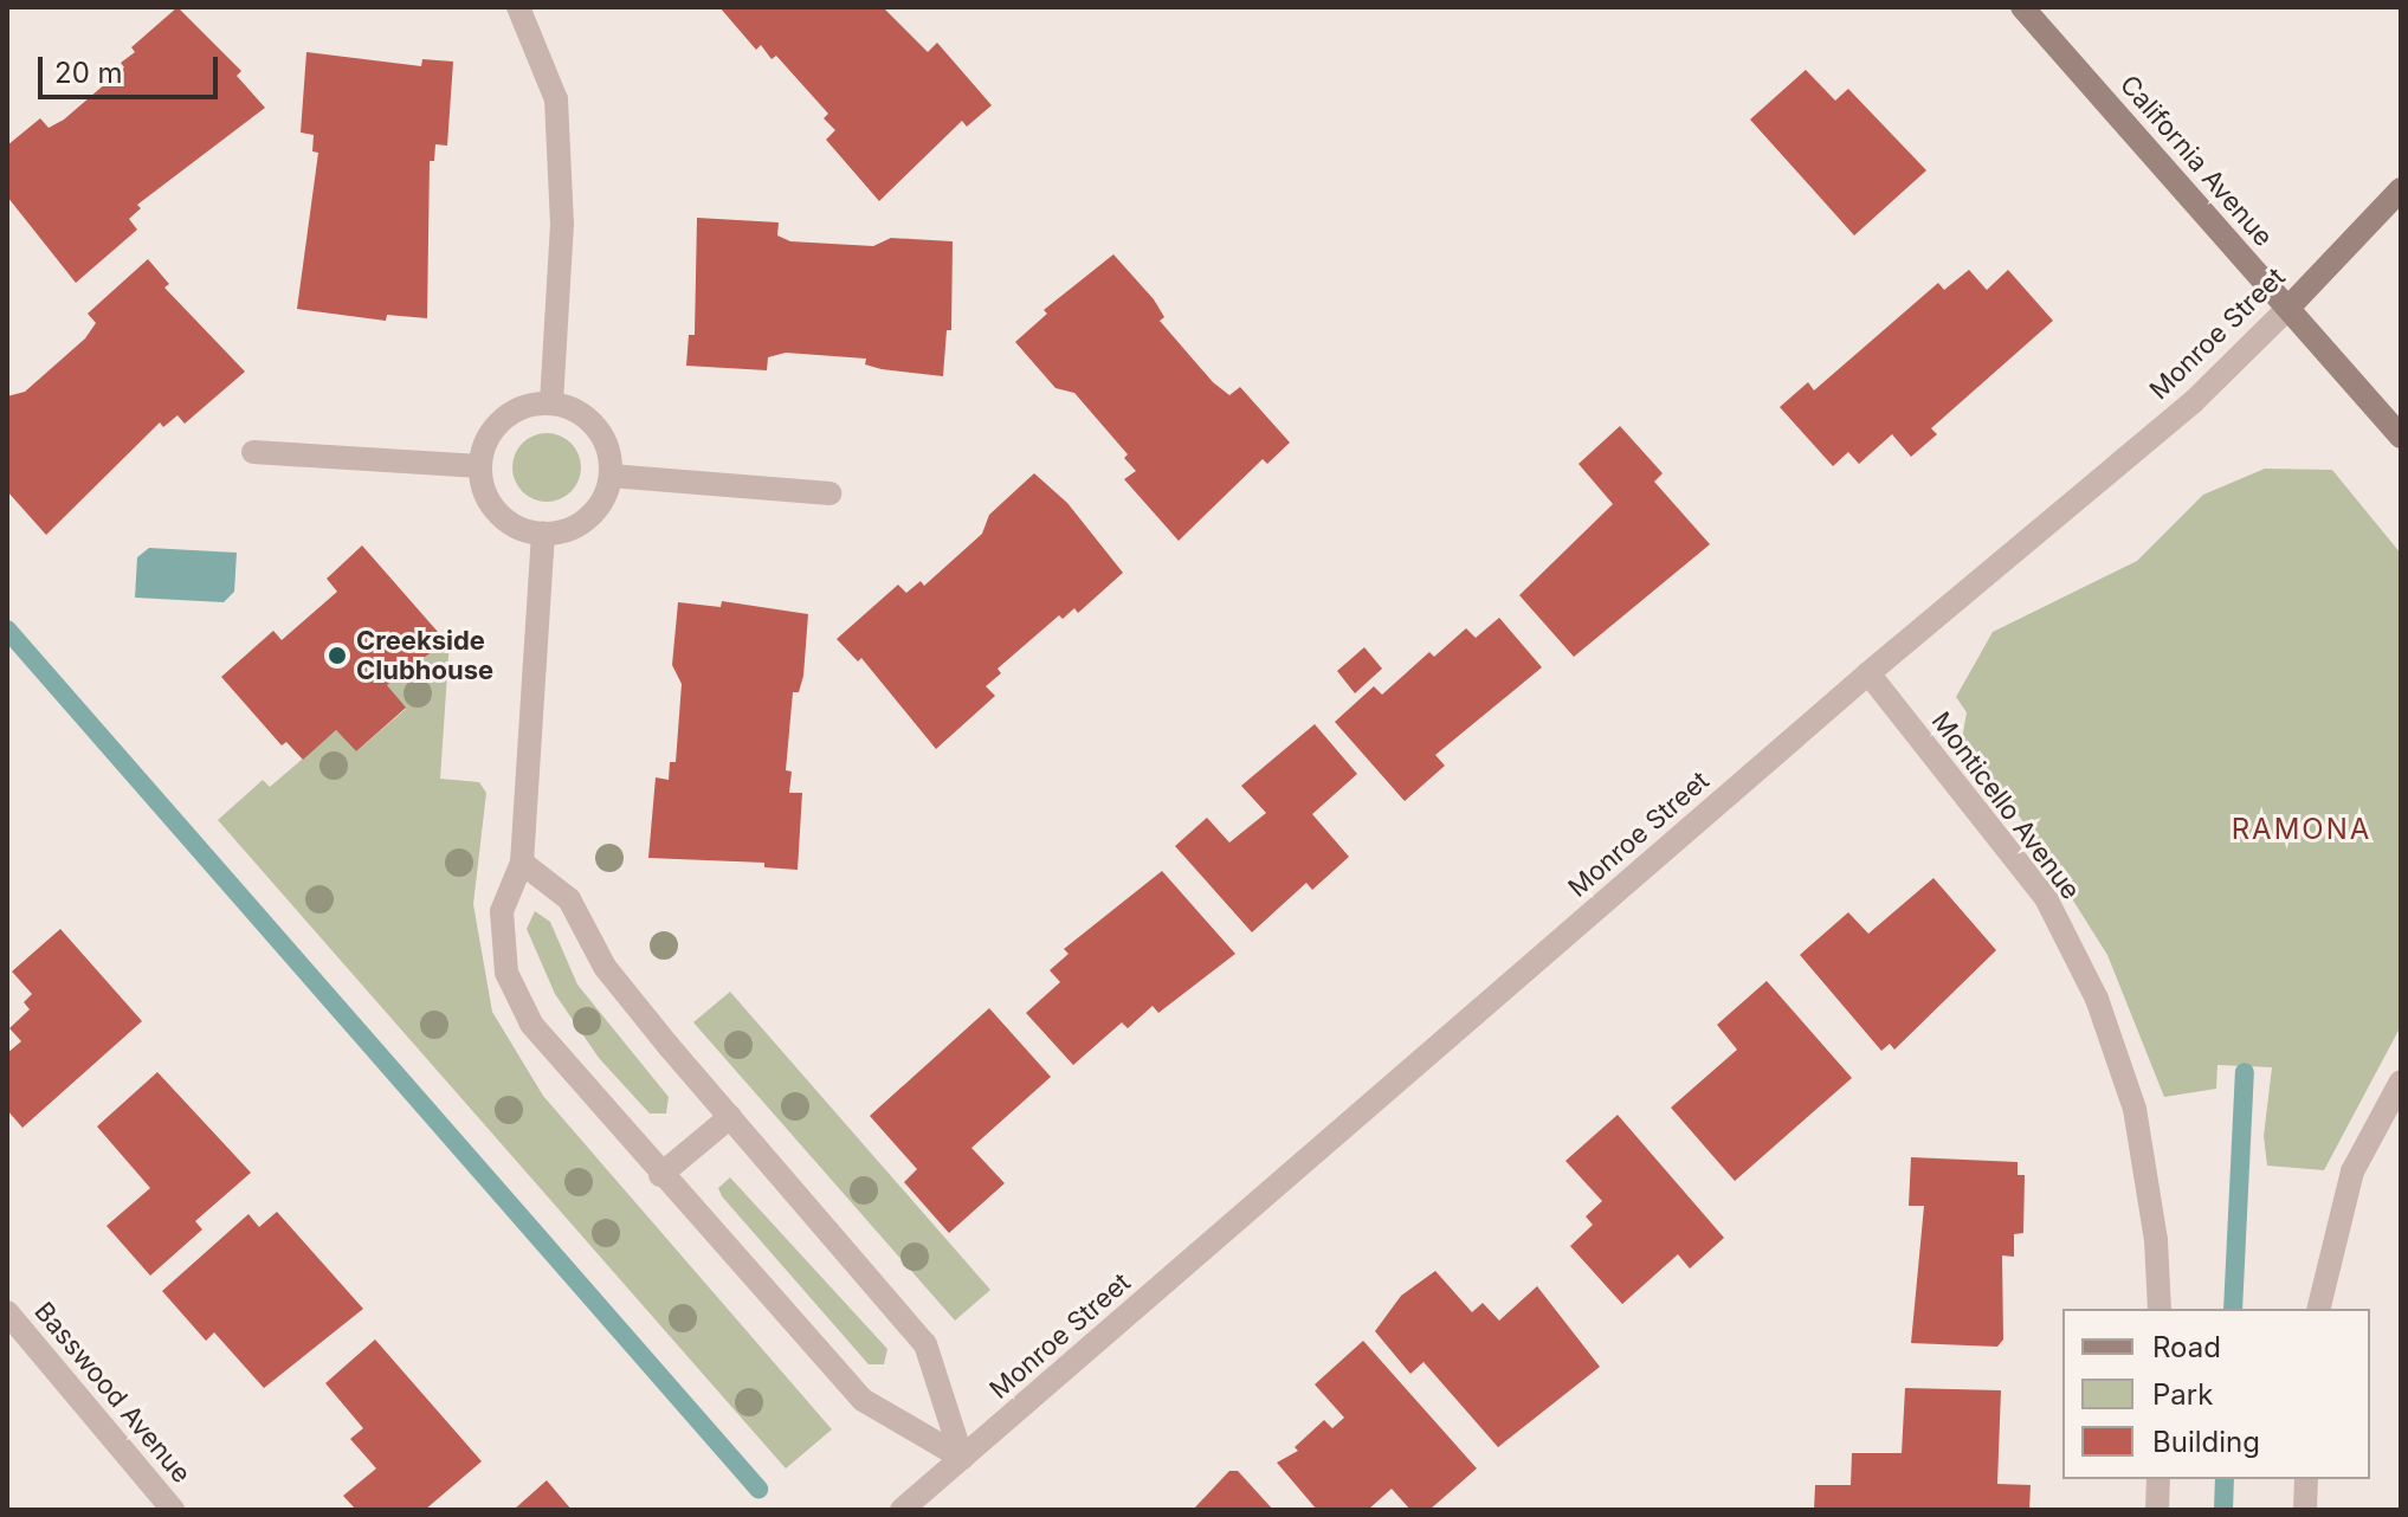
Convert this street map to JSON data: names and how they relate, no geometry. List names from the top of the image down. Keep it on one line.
{"streets":{"main road":["California Avenue","Monroe Street"],"street":["Monticello Avenue","Basswood Avenue"]},"crossings":[["California Avenue","Monroe Street"],["Monroe Street","Monticello Avenue"]],"districts":["RAMONA"],"places":["Creekside Clubhouse"],"legend":["Road","Park","Building"],"scale_bar":"20 m"}
